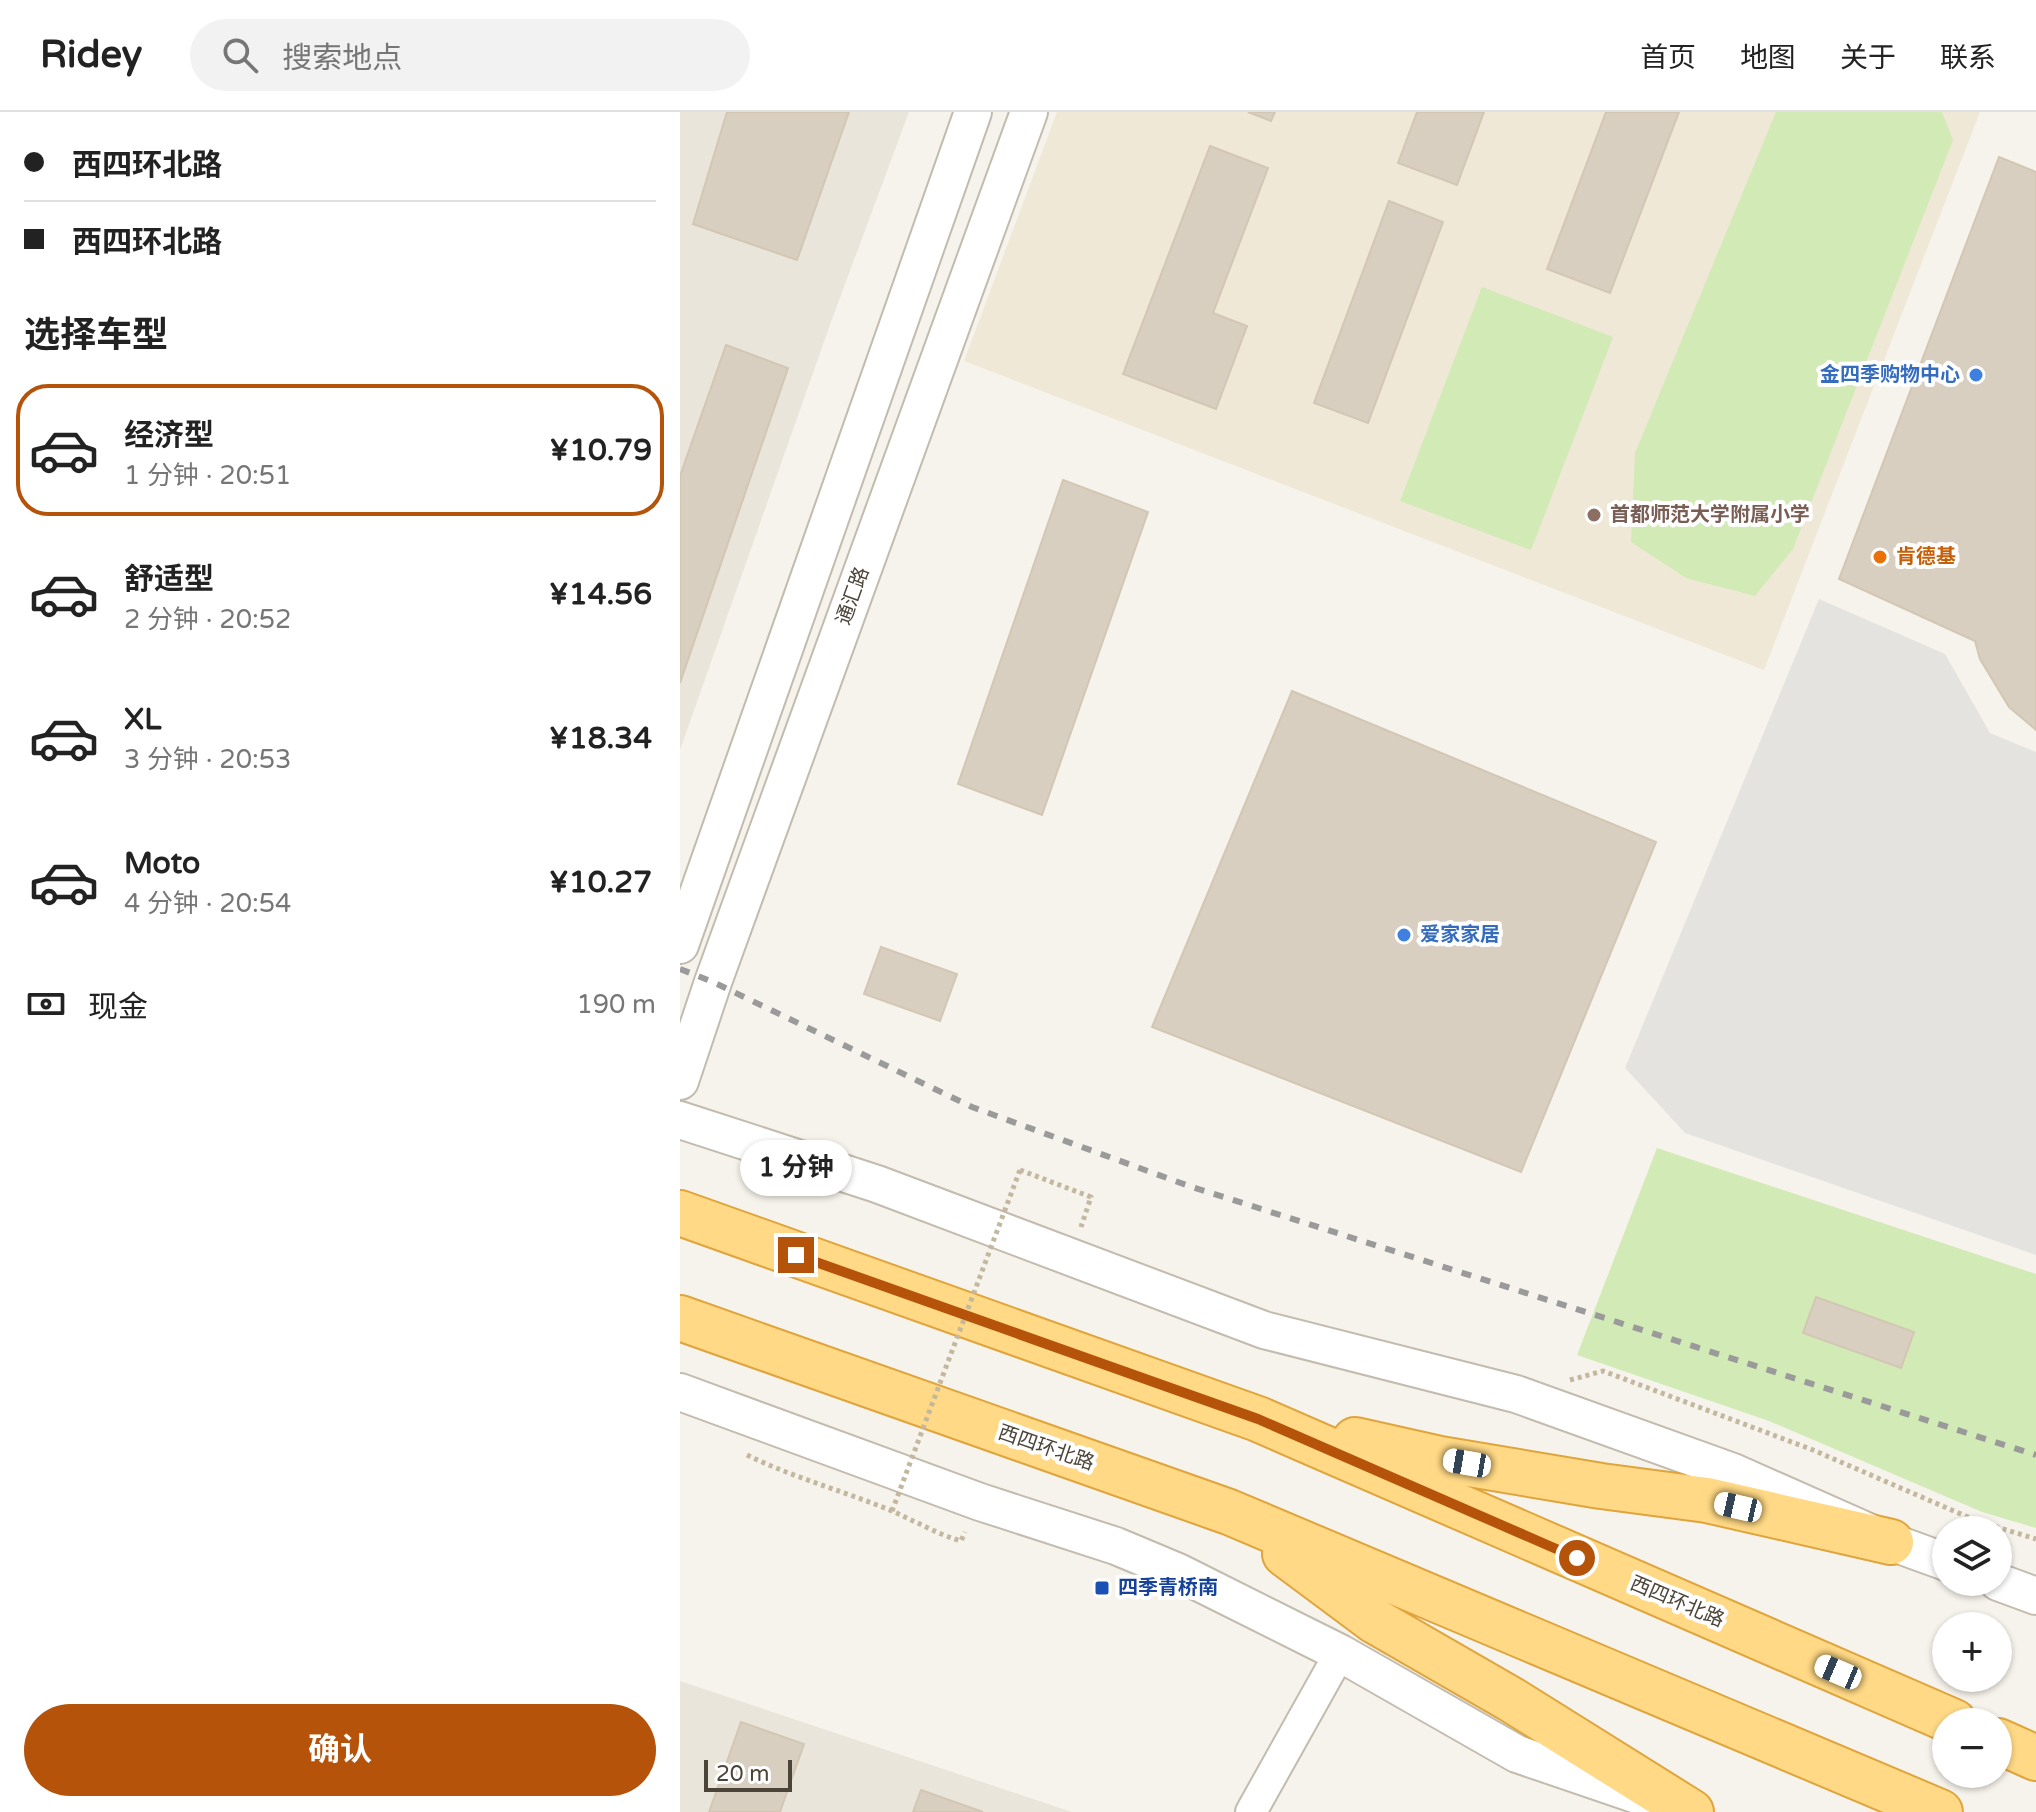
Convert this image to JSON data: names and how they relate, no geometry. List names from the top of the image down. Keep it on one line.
{"streets":{"highway":["西四环北路"],"street":["通汇路"]},"places":{"other":["金四季购物中心","首都师范大学附属小学","肯德基","爱家家居"],"transit":["四季青桥南"]},"scale_bar":"20 m","page":{"header":"Ridey","search":"搜索地点","nav":["首页","地图","关于","联系"],"banner":["西四环北路","西四环北路"],"heading":"选择车型","list":[{"name":"经济型","note":"1 分钟 · 20:51","value":"¥10.79"},{"name":"舒适型","note":"2 分钟 · 20:52","value":"¥14.56"},{"name":"XL","note":"3 分钟 · 20:53","value":"¥18.34"},{"name":"Moto","note":"4 分钟 · 20:54","value":"¥10.27"}],"pay":["现金","190 m"],"bubble":"1 分钟","map_buttons":["+","−"],"buttons":"确认","scale":"20 m"}}
